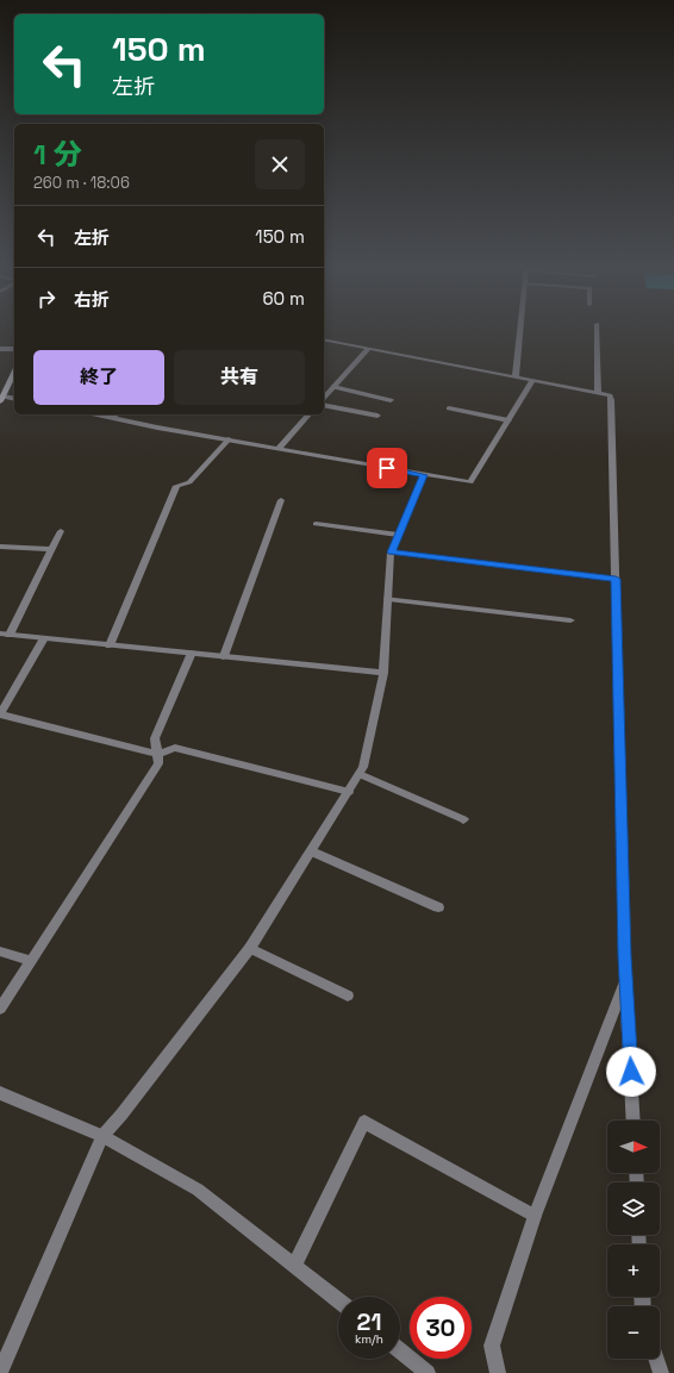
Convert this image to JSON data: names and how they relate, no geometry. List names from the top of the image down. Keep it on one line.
{"north":"right","page":{"turn":["150 m","左折"],"heading":["1 分","260 m · 18:06"],"list":[{"name":"左折","value":"150 m"},{"name":"右折","value":"60 m"}],"buttons":["終了","共有"],"map_buttons":["+","−"],"speed":"21 km/h","limit":"30"}}
